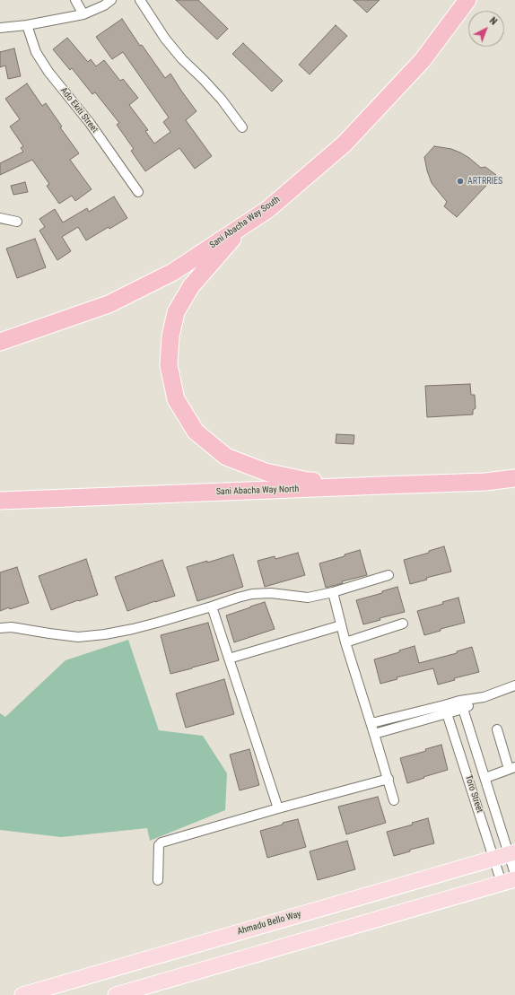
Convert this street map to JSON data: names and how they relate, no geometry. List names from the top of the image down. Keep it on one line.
{"streets":{"highway":["Sani Abacha Way South","Sani Abacha Way North"],"main road":["Ahmadu Bello Way"],"street":["Ado Ekiti Street","Toro Street"]},"crossings":[["Toro Street","Ahmadu Bello Way"]],"places":["ARTRRIES"],"north":"top right"}
